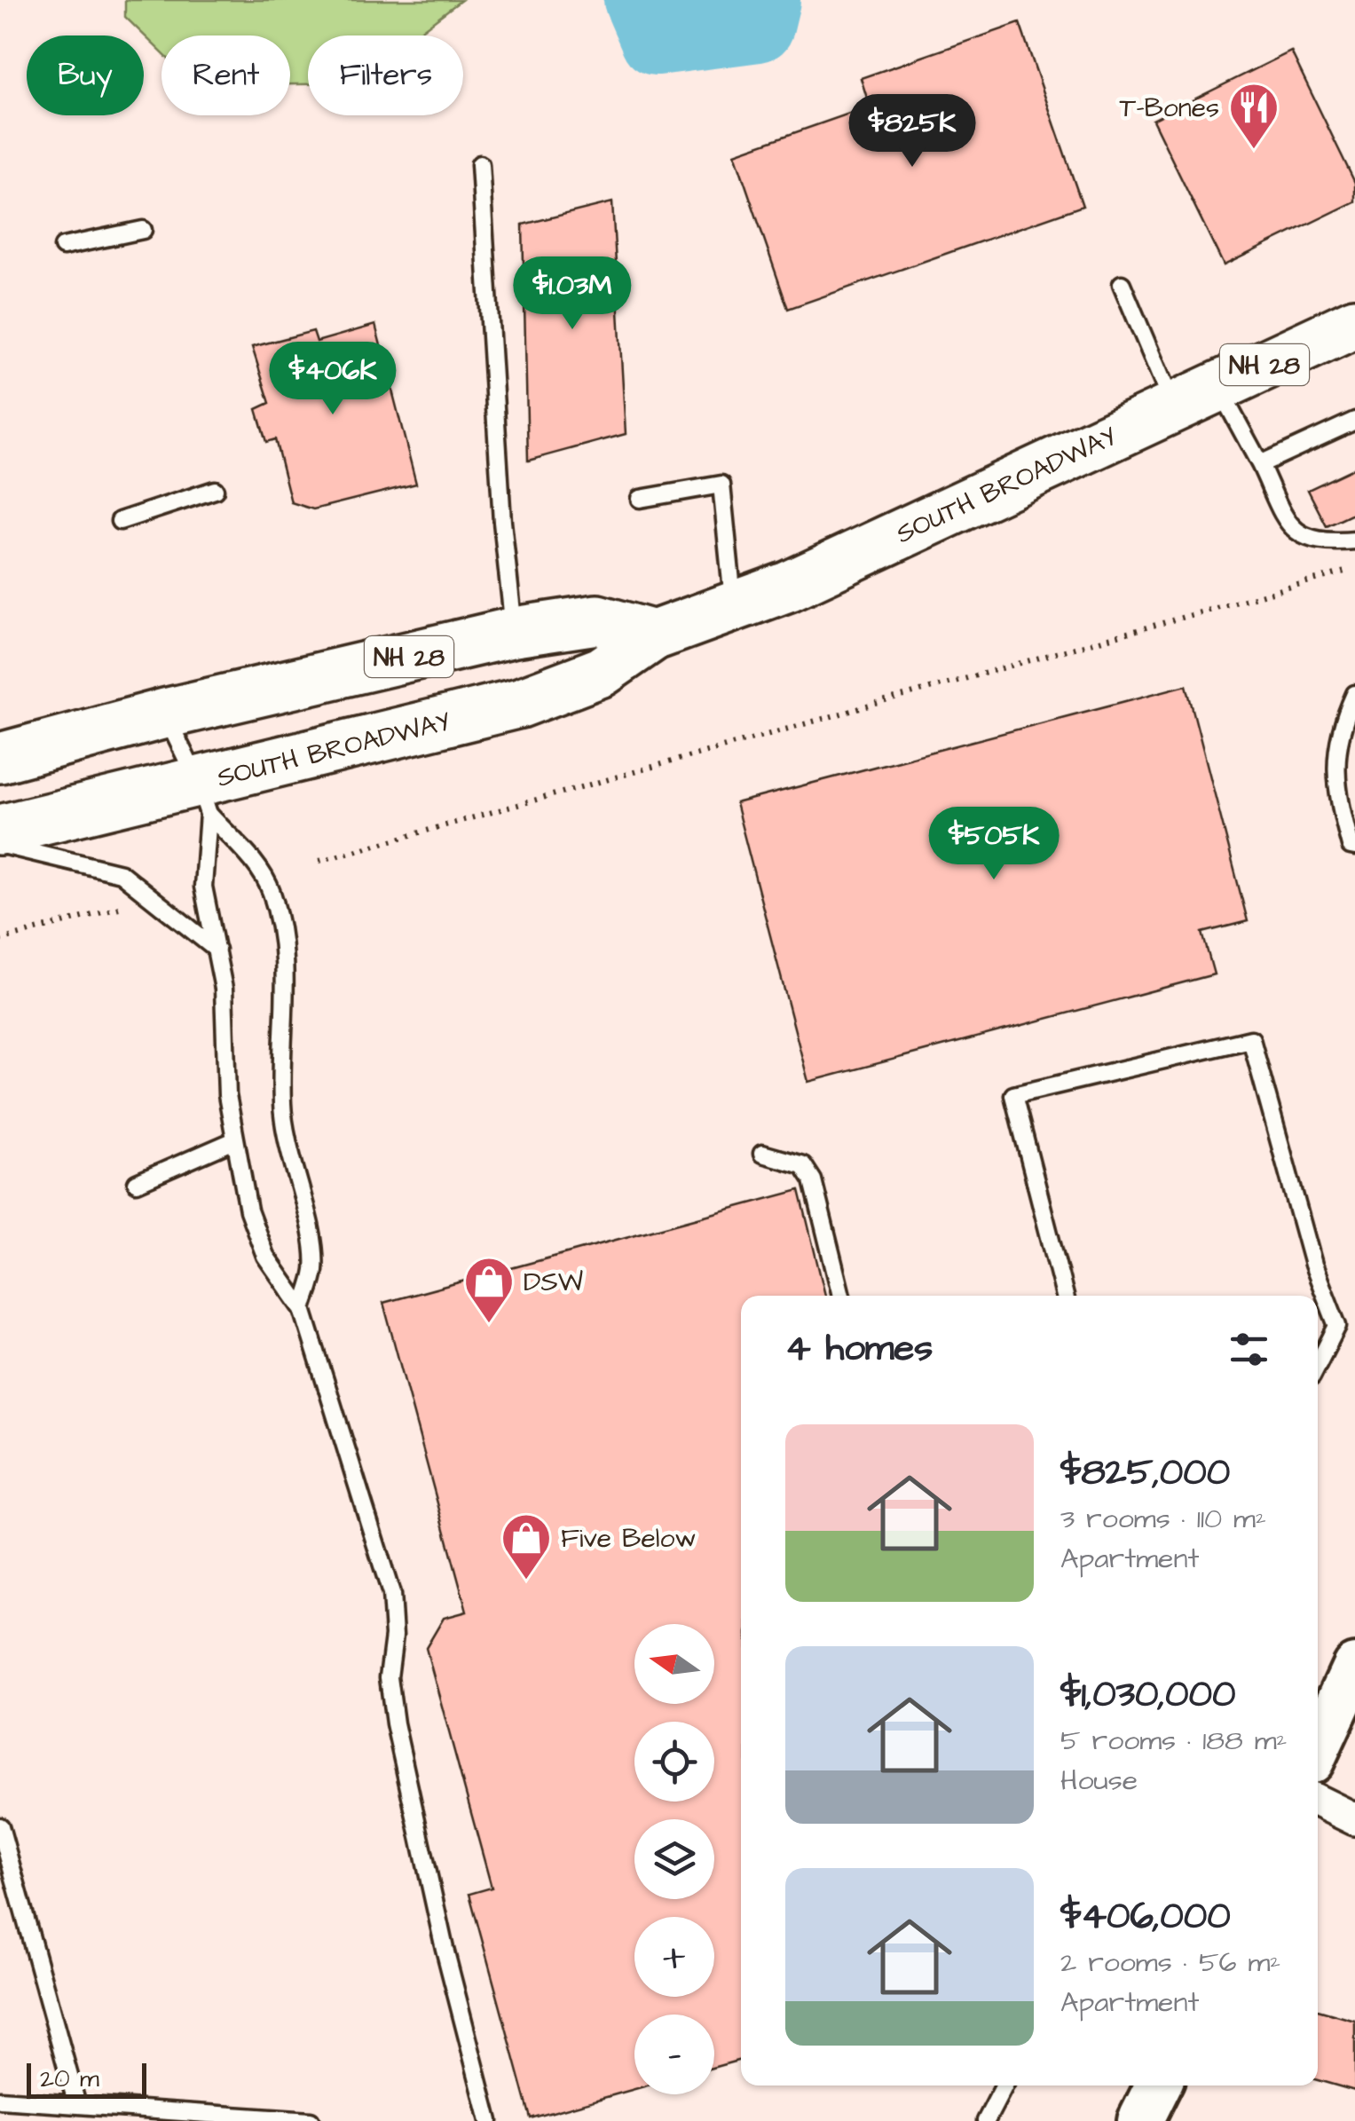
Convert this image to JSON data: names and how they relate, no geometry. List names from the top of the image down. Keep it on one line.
{"streets":{"main road":["NH 28","SOUTH BROADWAY"]},"crossings":[["NH 28","SOUTH BROADWAY"]],"places":{"restaurant":["T-Bones"],"shop":["DSW","Five Below"]},"scale_bar":"20 m","north":"left","page":{"chip":["Buy","Rent","Filters"],"price":["$825K","$1.03M","$406K","$505K"],"heading":"4 homes","list":[{"name":"$825,000","note":"3 rooms · 110 m² · Apartment"},{"name":"$1,030,000","note":"5 rooms · 188 m² · House"},{"name":"$406,000","note":"2 rooms · 56 m² · Apartment"}],"map_buttons":["+","−"],"scale":"20 m"}}
